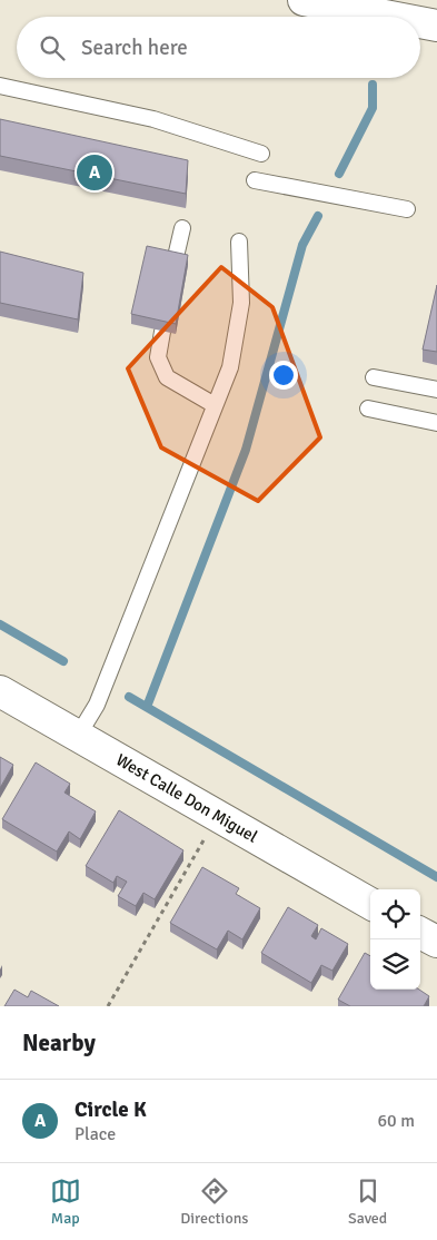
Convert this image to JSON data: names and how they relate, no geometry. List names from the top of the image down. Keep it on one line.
{"streets":{"street":["West Calle Don Miguel"]},"page":{"search":"Search here","pins":"A","heading":"Nearby","list":[{"mark":"A","name":"Circle K","note":"Place","value":"60 m"}],"nav":["Map","Directions","Saved"]}}
